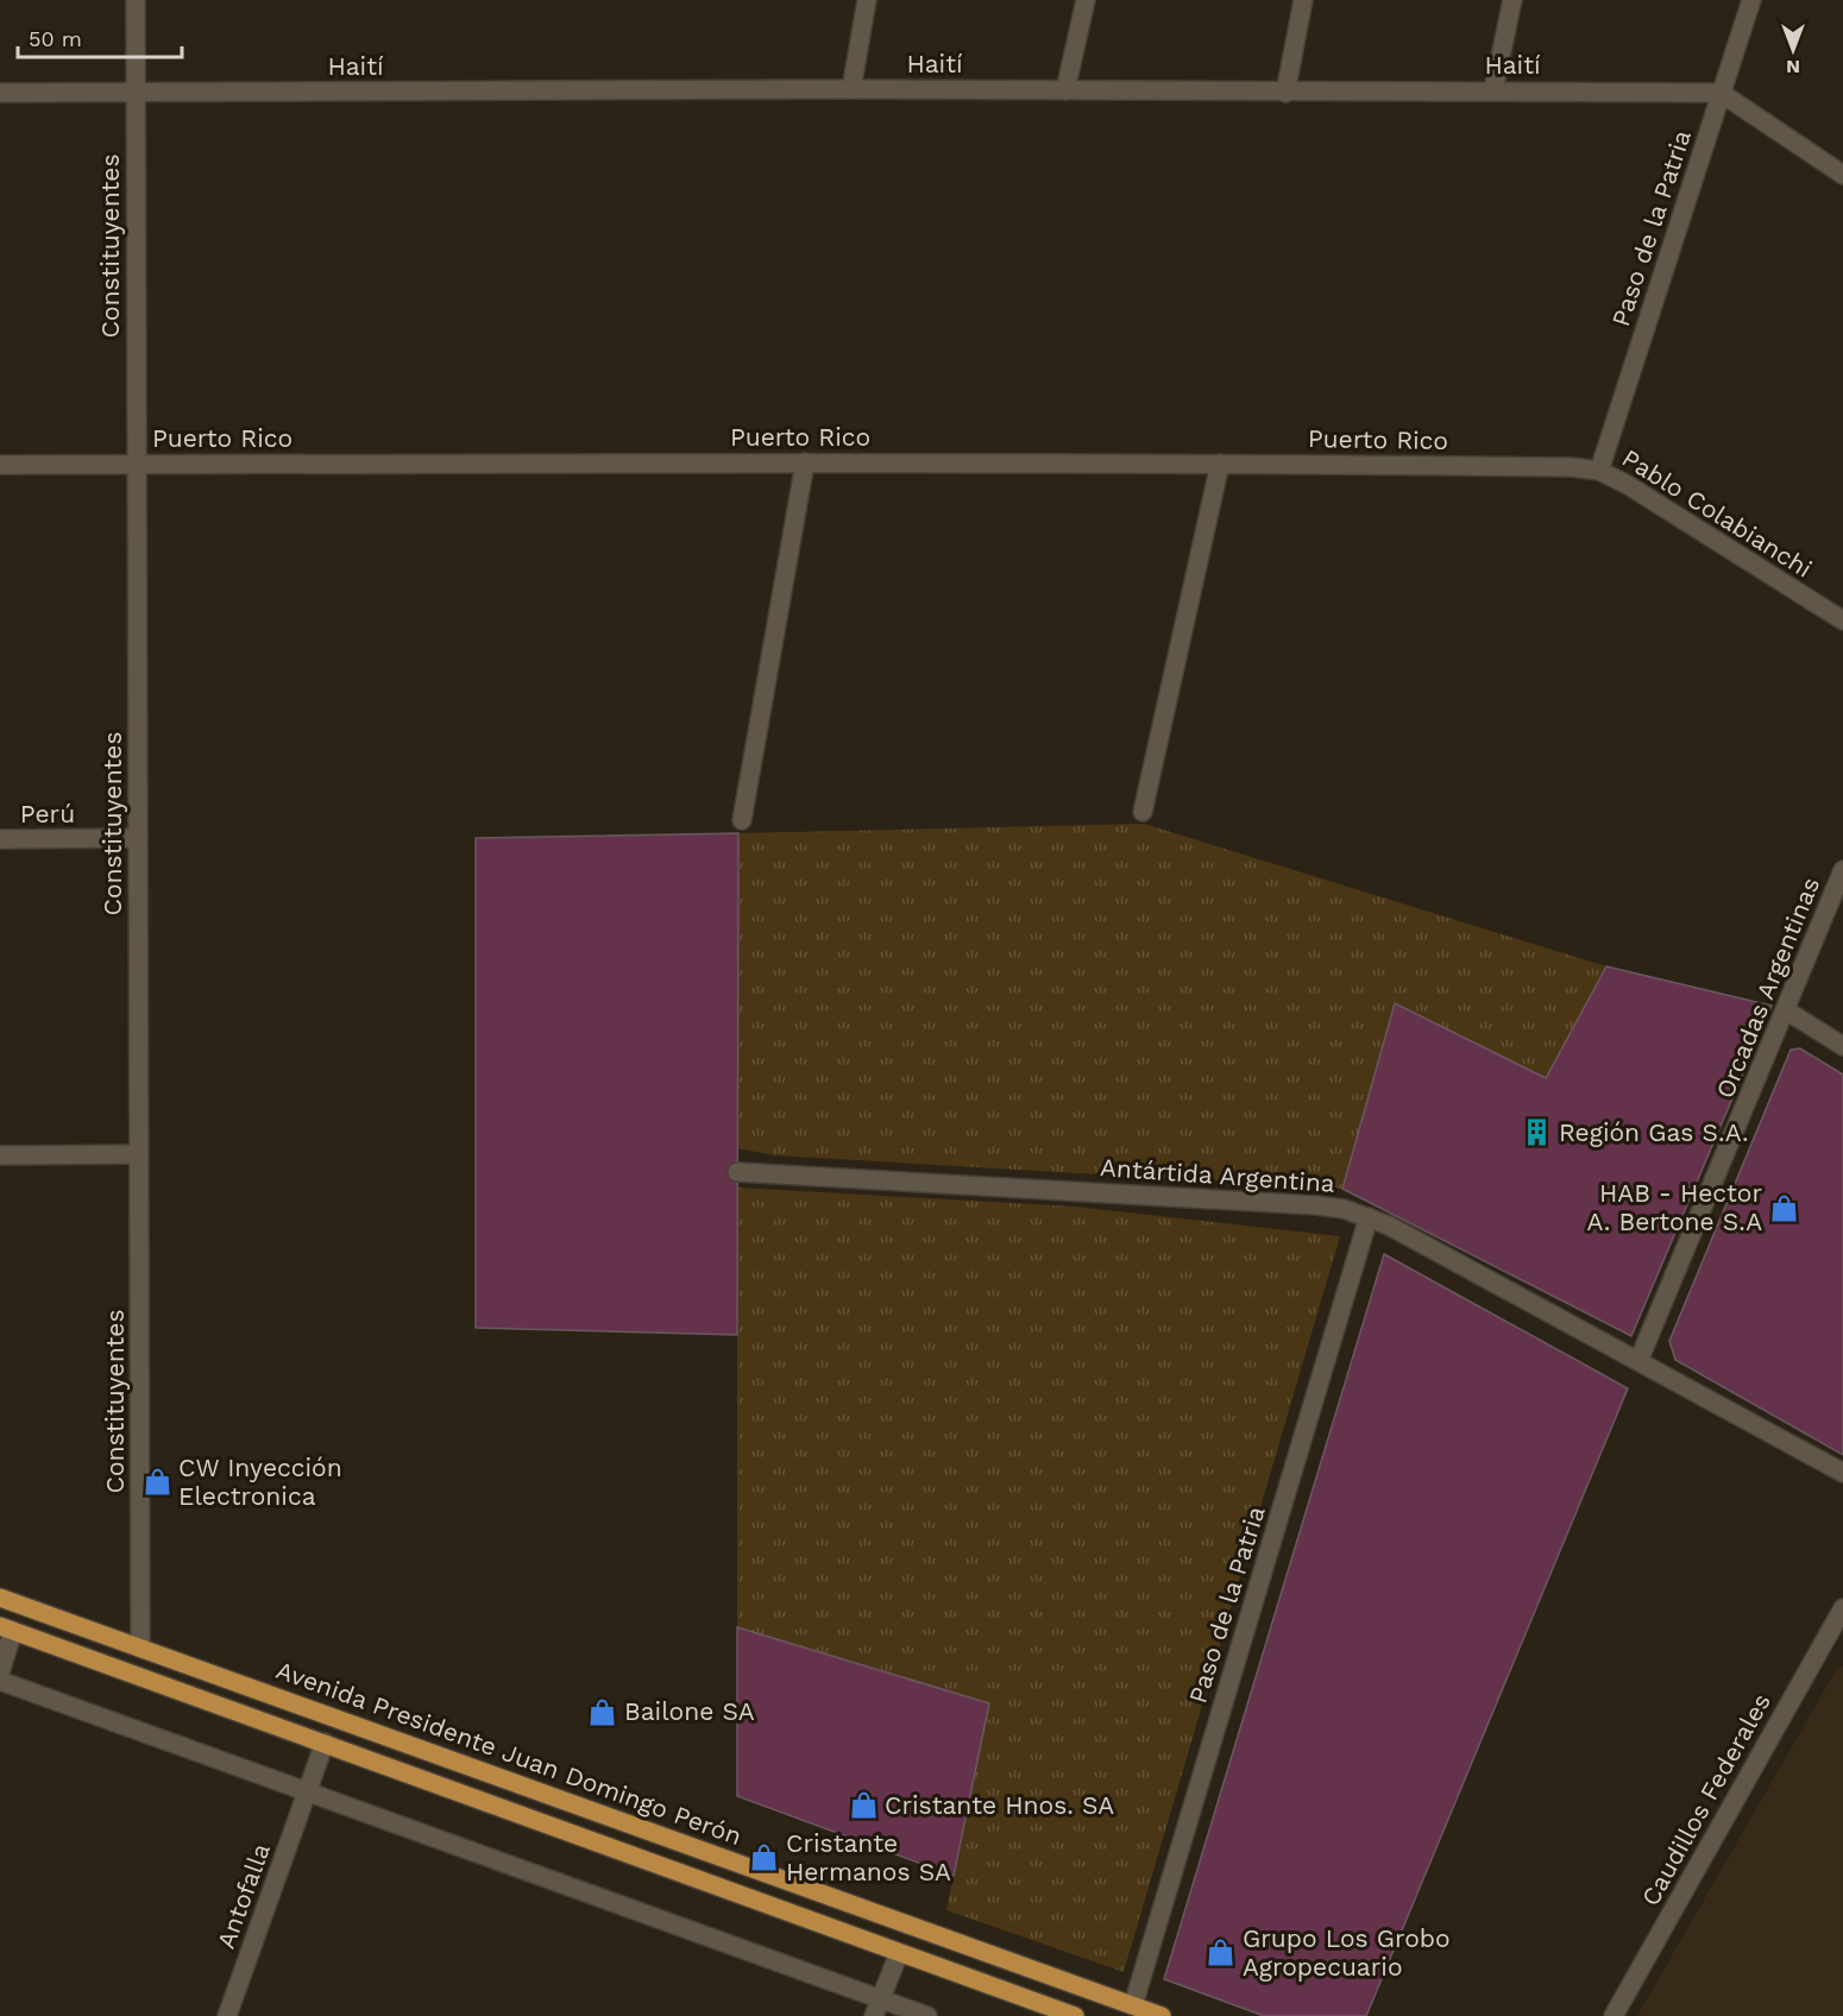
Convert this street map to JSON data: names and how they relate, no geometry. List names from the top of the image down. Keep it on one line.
{"streets":{"main road":["Avenida Presidente Juan Domingo Perón"],"street":["Haití","Paso de la Patria","Constituyentes","Puerto Rico","Pablo Colabianchi","Perú","Orcadas Argentinas","Antártida Argentina","Caudillos Federales","Antofalla"]},"crossings":[["Haití","Paso de la Patria"],["Haití","Constituyentes"],["Paso de la Patria","Puerto Rico"],["Paso de la Patria","Pablo Colabianchi"],["Paso de la Patria","Antártida Argentina"],["Paso de la Patria","Avenida Presidente Juan Domingo Perón"],["Constituyentes","Puerto Rico"],["Constituyentes","Perú"],["Constituyentes","Avenida Presidente Juan Domingo Perón"],["Puerto Rico","Pablo Colabianchi"],["Orcadas Argentinas","Antártida Argentina"]],"places":{"building":["Región Gas S.A."],"shop":["HAB - Hector A. Bertone S.A","CW Inyección Electronica","Bailone SA","Cristante Hnos. SA","Cristante Hermanos SA","Grupo Los Grobo Agropecuario"]},"scale_bar":"50 m","north":"bottom"}
